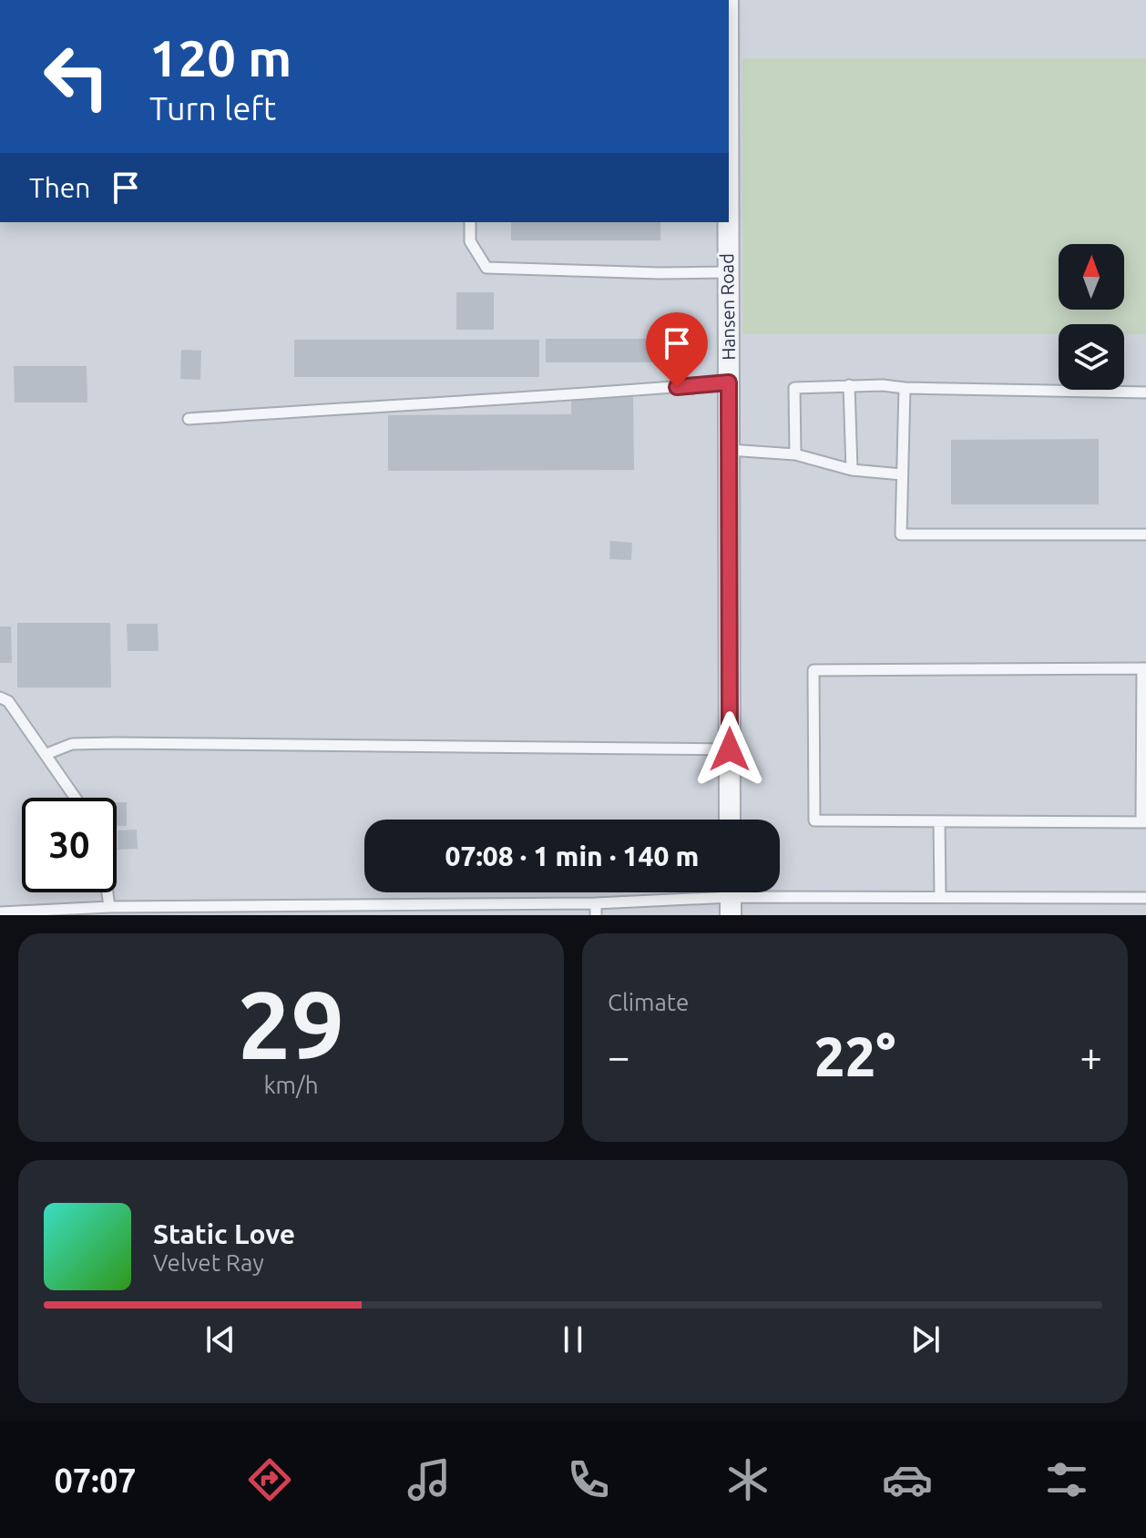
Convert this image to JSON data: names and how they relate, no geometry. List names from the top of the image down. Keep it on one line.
{"streets":{"street":["Hansen Road"]},"north":"top","page":{"turn":["120 m","Turn left"],"then":"Then","limit":"30","trip":"07:08 · 1 min · 140 m","tile":[["29","km/h"],"Climate"],"heat":["−","22°","+"],"song":["Static Love","Velvet Ray"],"tabs":"07:07"}}
